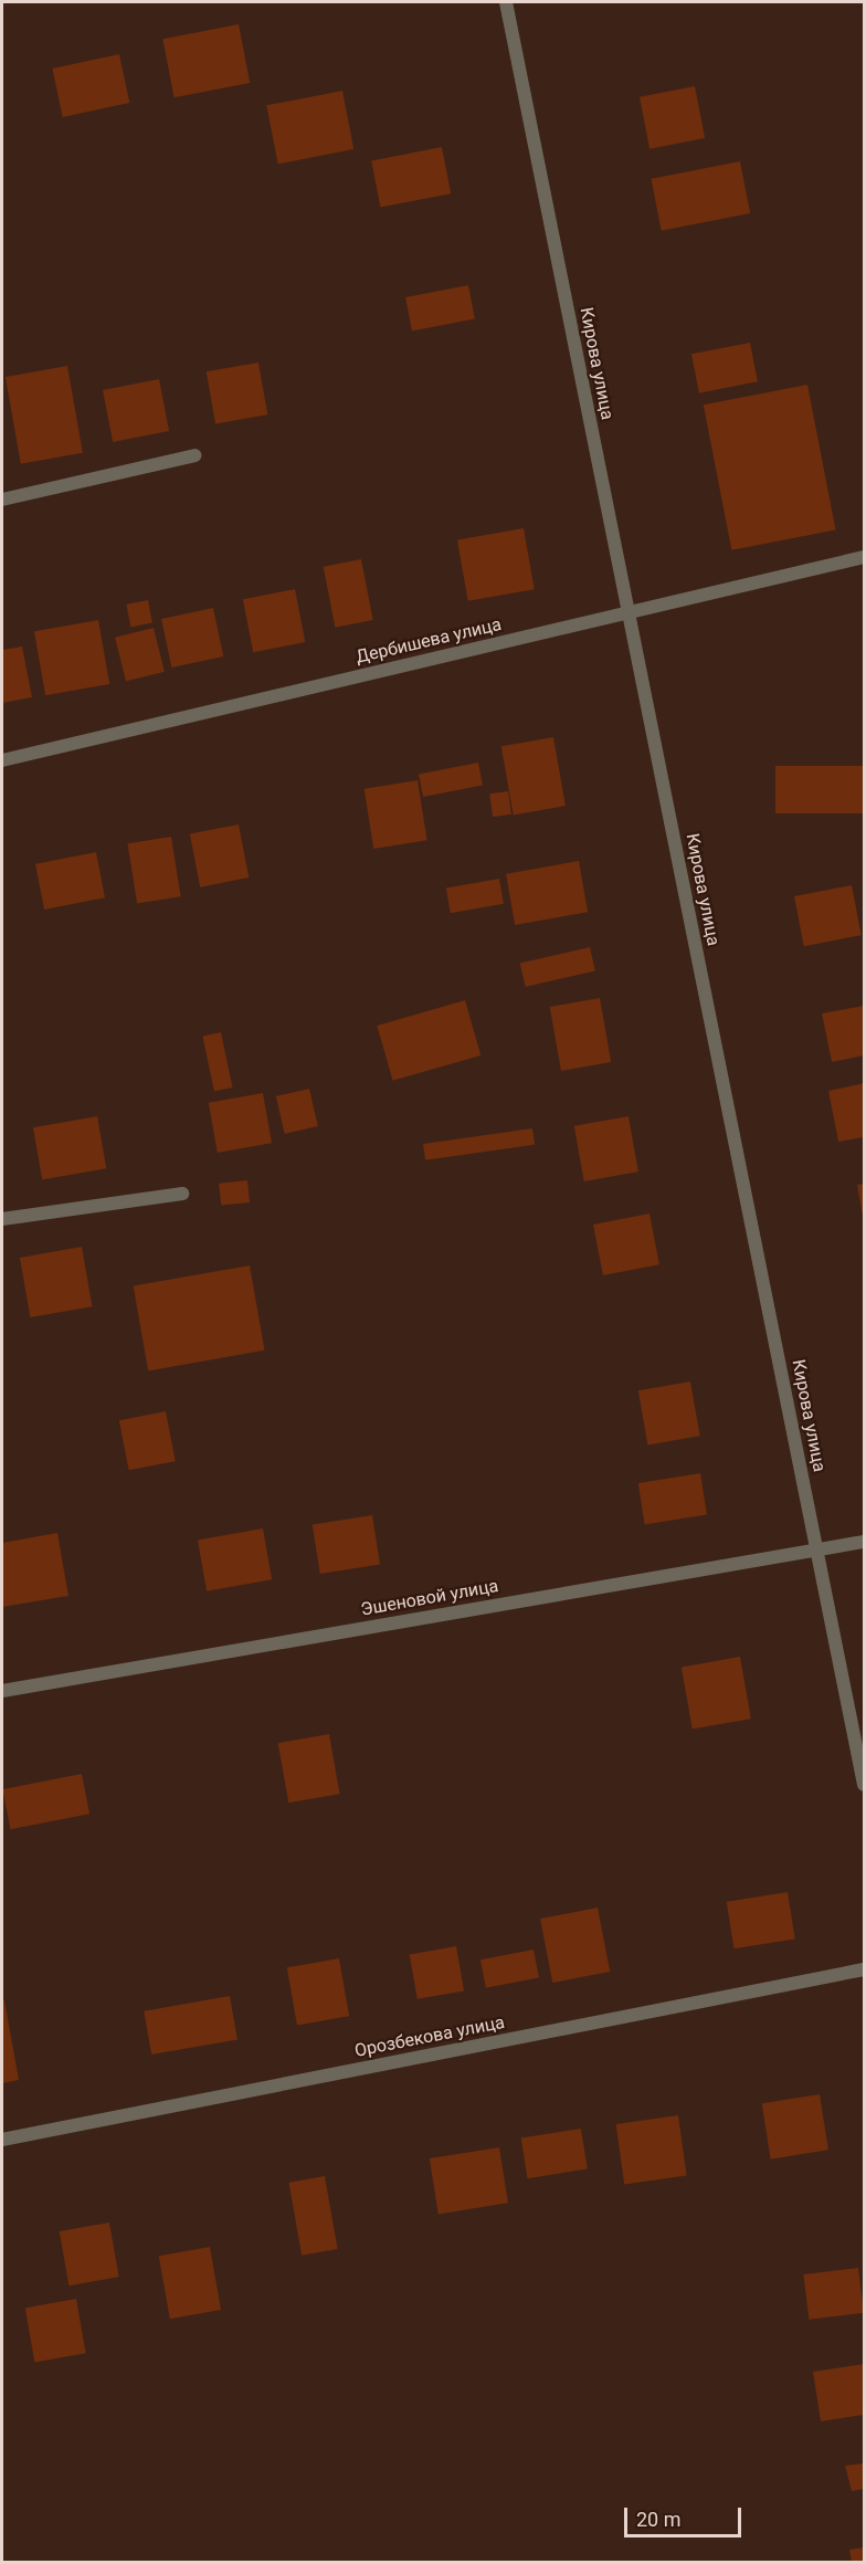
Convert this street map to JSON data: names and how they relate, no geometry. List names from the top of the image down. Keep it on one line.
{"streets":{"street":["Кирова улица","Дербишева улица","Эшеновой улица","Орозбекова улица"]},"crossings":[["Кирова улица","Дербишева улица"],["Кирова улица","Эшеновой улица"]],"scale_bar":"20 m"}
